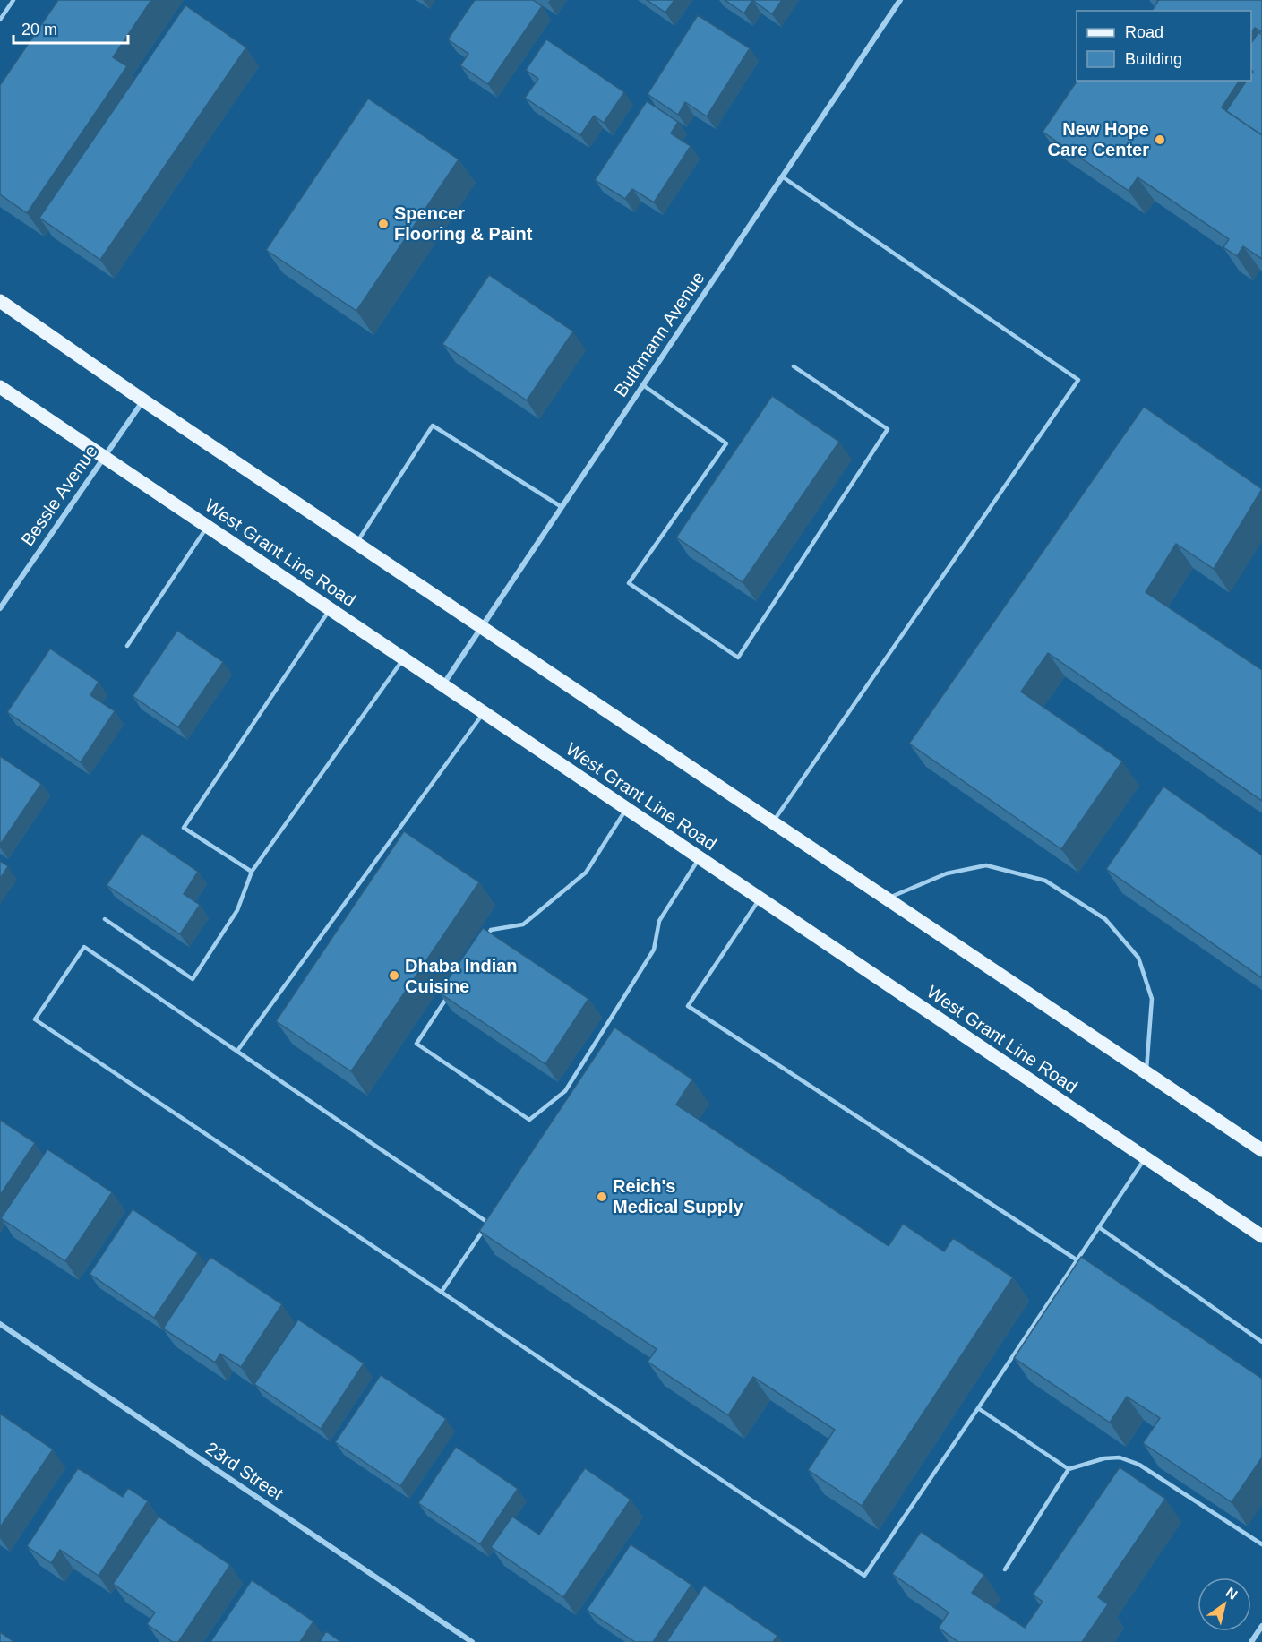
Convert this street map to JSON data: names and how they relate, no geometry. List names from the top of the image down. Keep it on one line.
{"streets":{"main road":["West Grant Line Road"],"street":["Buthmann Avenue","Bessle Avenue","23rd Street"]},"crossings":[["Buthmann Avenue","West Grant Line Road"],["Bessle Avenue","West Grant Line Road"]],"places":["New Hope Care Center","Spencer Flooring & Paint","Dhaba Indian Cuisine","Reich's Medical Supply"],"legend":["Road","Building"],"scale_bar":"20 m","north":"top right"}
